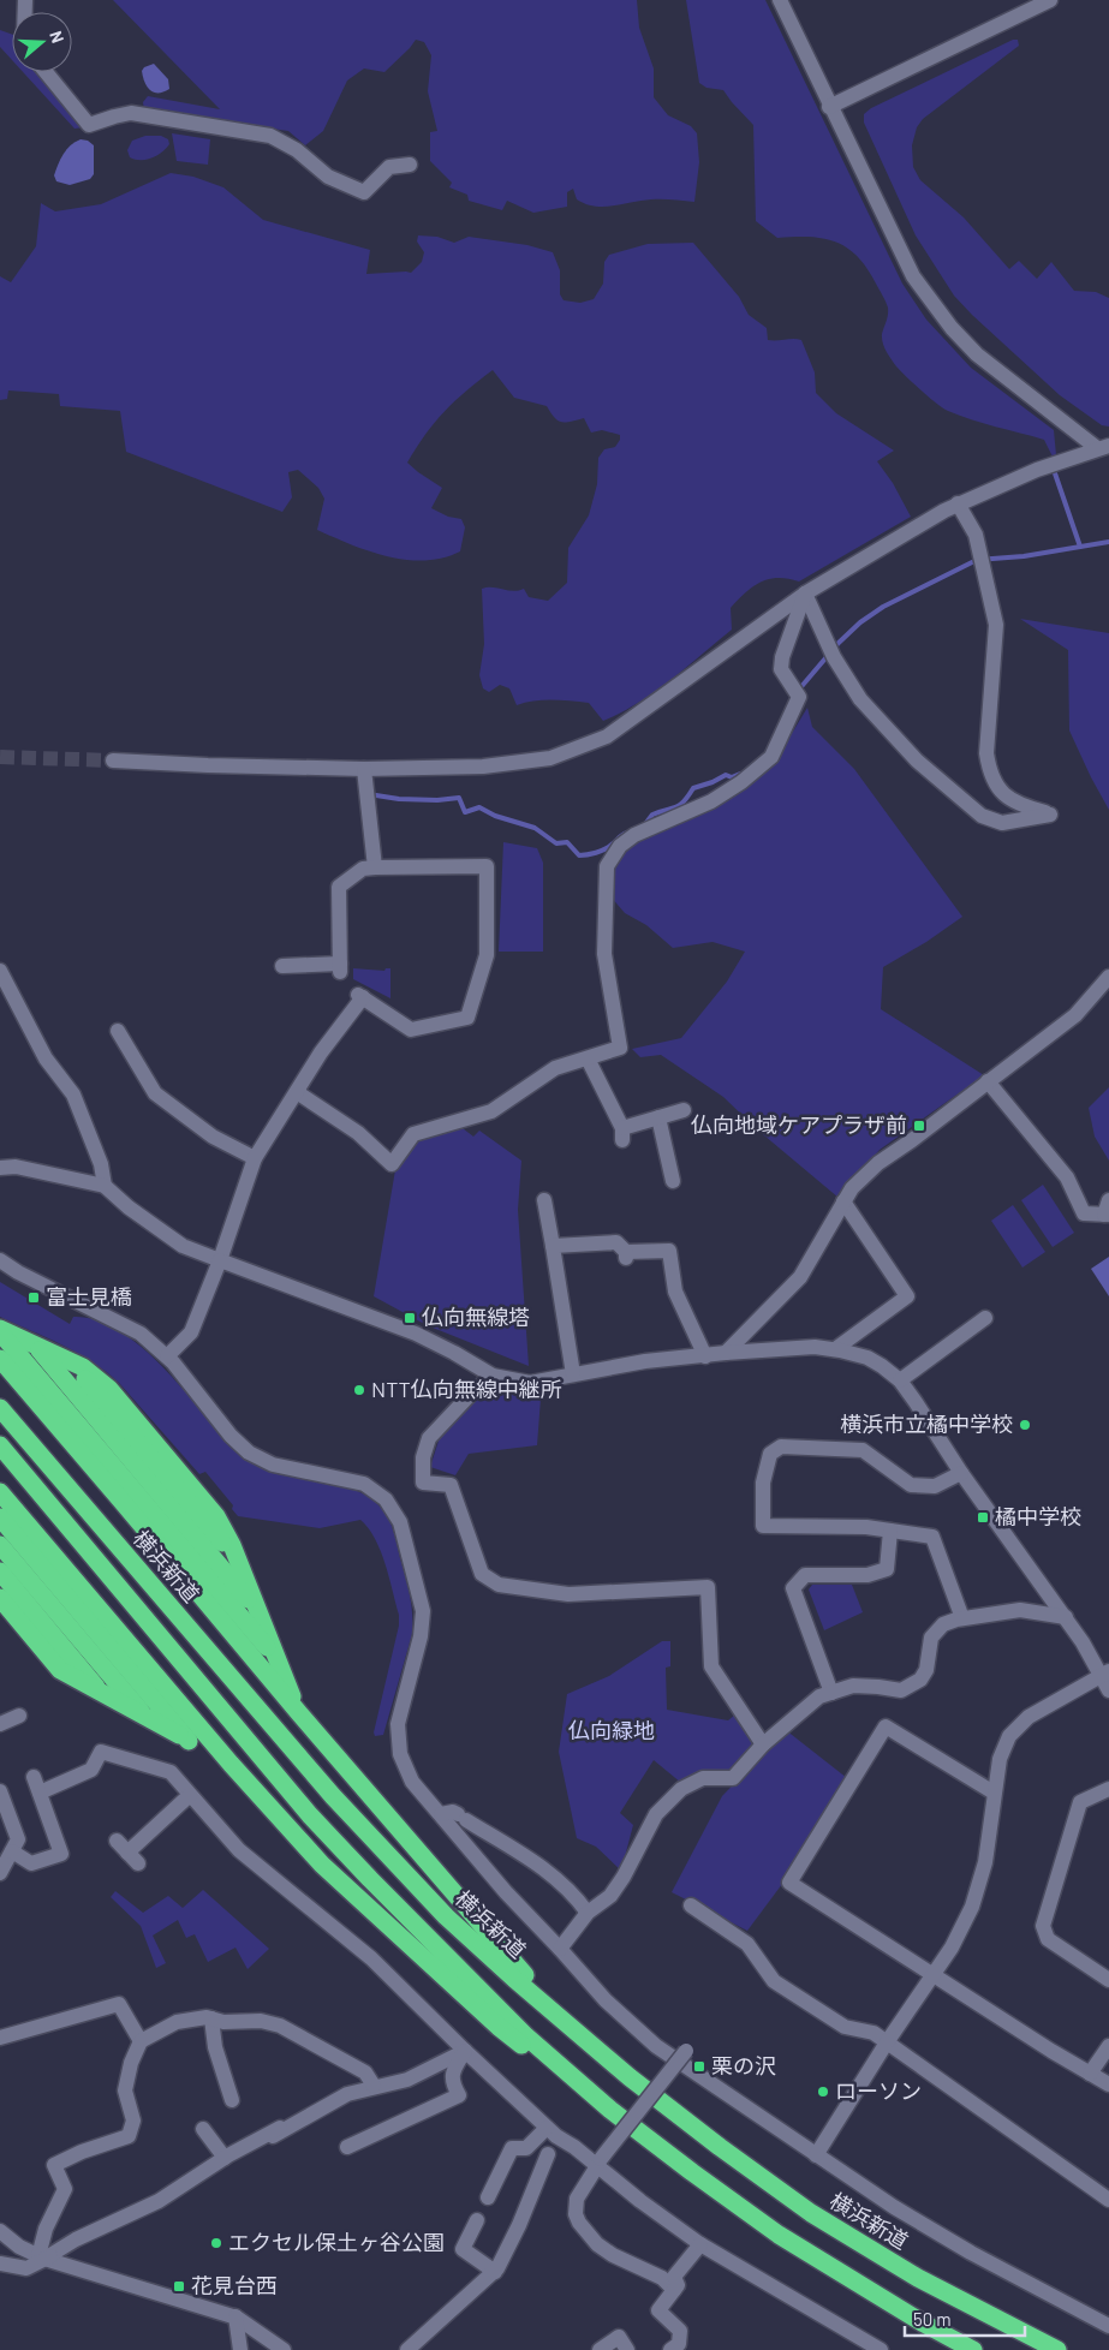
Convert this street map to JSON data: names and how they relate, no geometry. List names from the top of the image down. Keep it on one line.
{"streets":{"highway":["横浜新道"]},"parks":["仏向緑地"],"places":{"transit":["仏向地域ケアプラザ前","富士見橋","仏向無線塔","橘中学校","栗の沢","花見台西"],"other":["NTT仏向無線中継所","横浜市立橘中学校","ローソン","エクセル保土ヶ谷公園"]},"scale_bar":"50 m","north":"right"}
